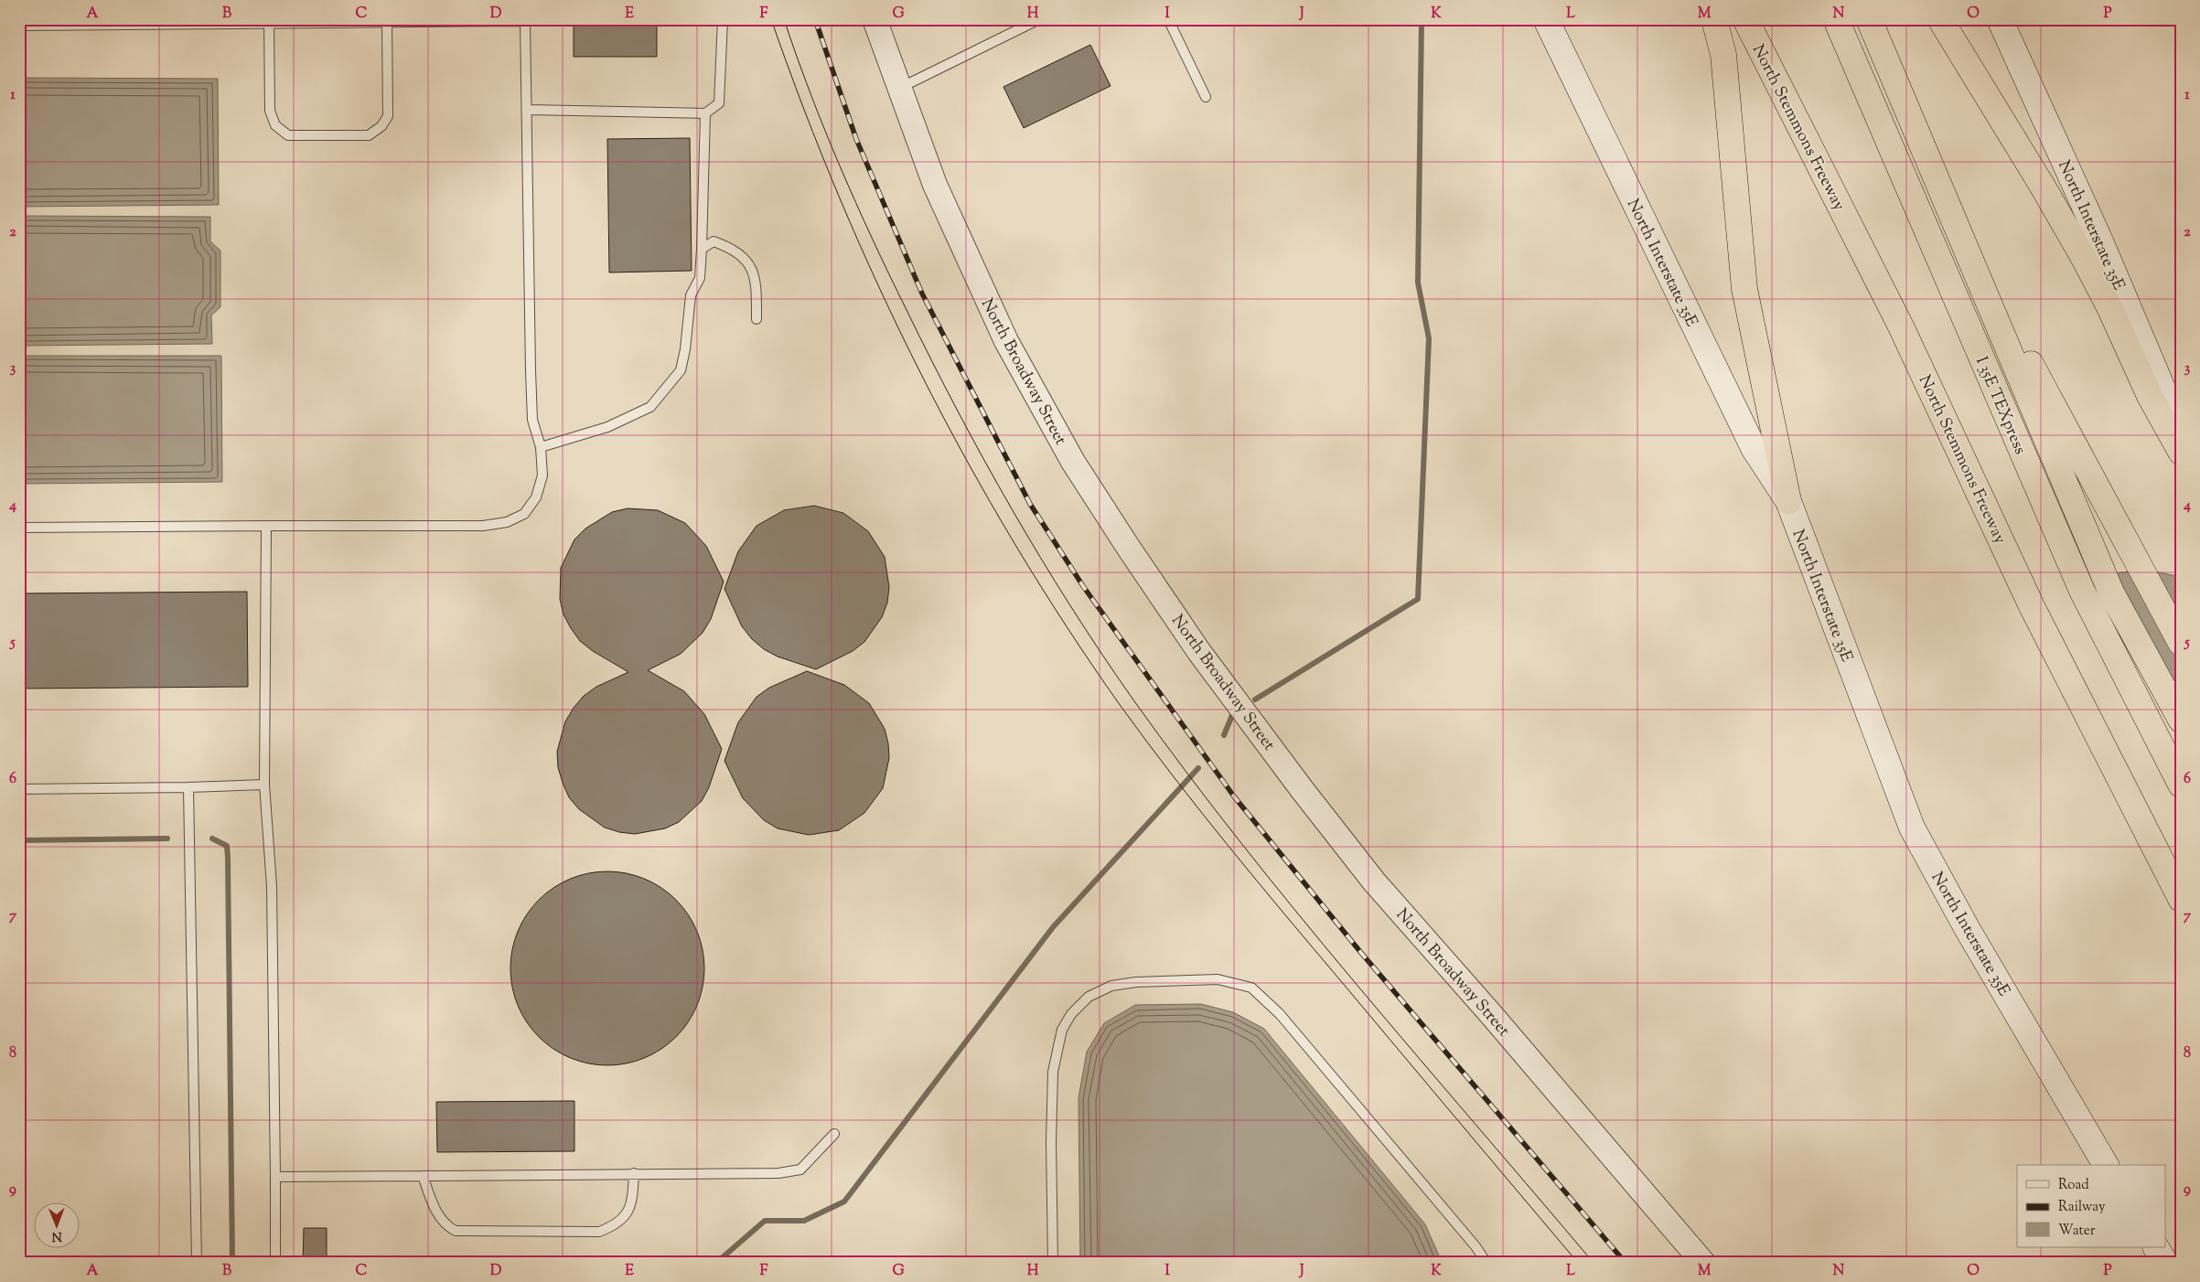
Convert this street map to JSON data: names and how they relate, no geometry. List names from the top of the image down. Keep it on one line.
{"streets":{"highway":["North Stemmons Freeway","I 35E TEXpress"],"main road":["North Interstate 35E"],"street":["North Broadway Street"]},"legend":["Road","Railway","Water"],"north":"bottom","grid":{"columns":["A","B","C","D","E","F","G","H","I","J","K","L","M","N","O","P"],"rows":["1","2","3","4","5","6","7","8","9"]}}
